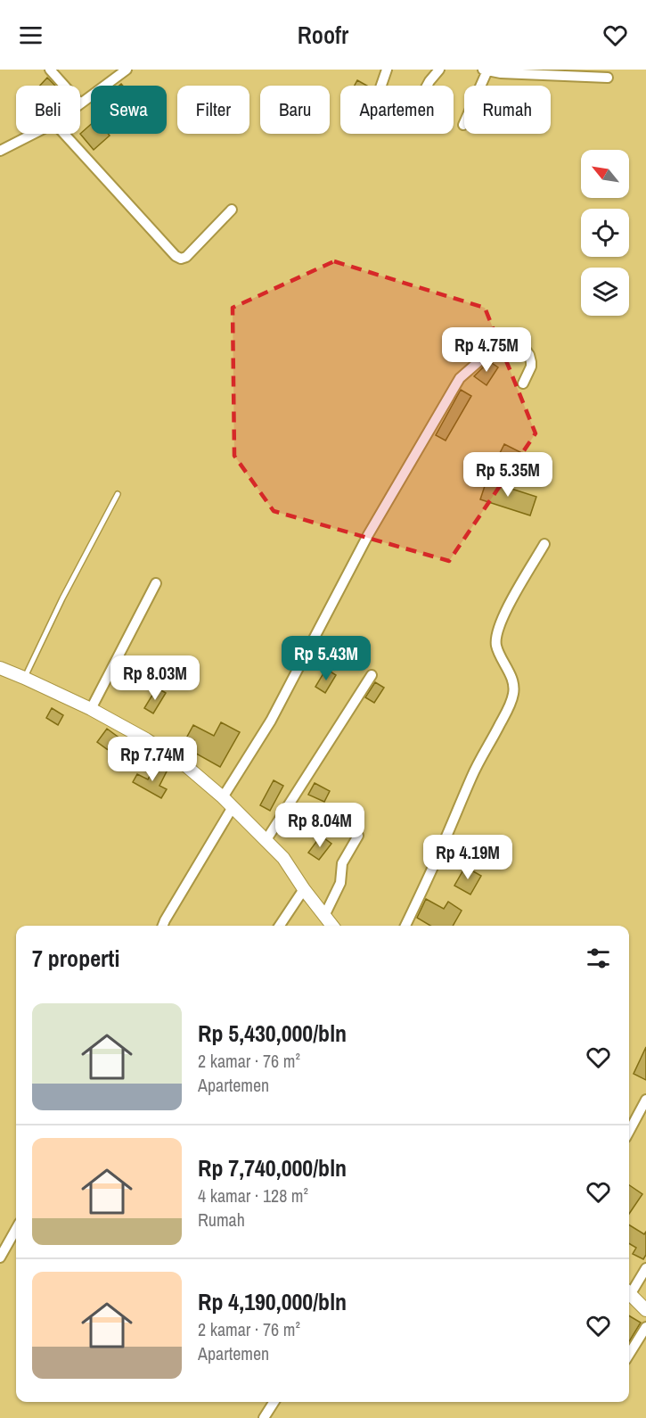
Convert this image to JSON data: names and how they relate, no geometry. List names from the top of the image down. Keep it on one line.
{"north":"top left","page":{"header":"Roofr","chip":["Beli","Sewa","Filter","Baru","Apartemen","Rumah"],"price":["Rp 4.75M","Rp 5.35M","Rp 5.43M","Rp 8.03M","Rp 7.74M","Rp 8.04M","Rp 4.19M"],"heading":"7 properti","list":[{"name":"Rp 5,430,000/bln","note":"2 kamar · 76 m² · Apartemen"},{"name":"Rp 7,740,000/bln","note":"4 kamar · 128 m² · Rumah"},{"name":"Rp 4,190,000/bln","note":"2 kamar · 76 m² · Apartemen"}]}}
